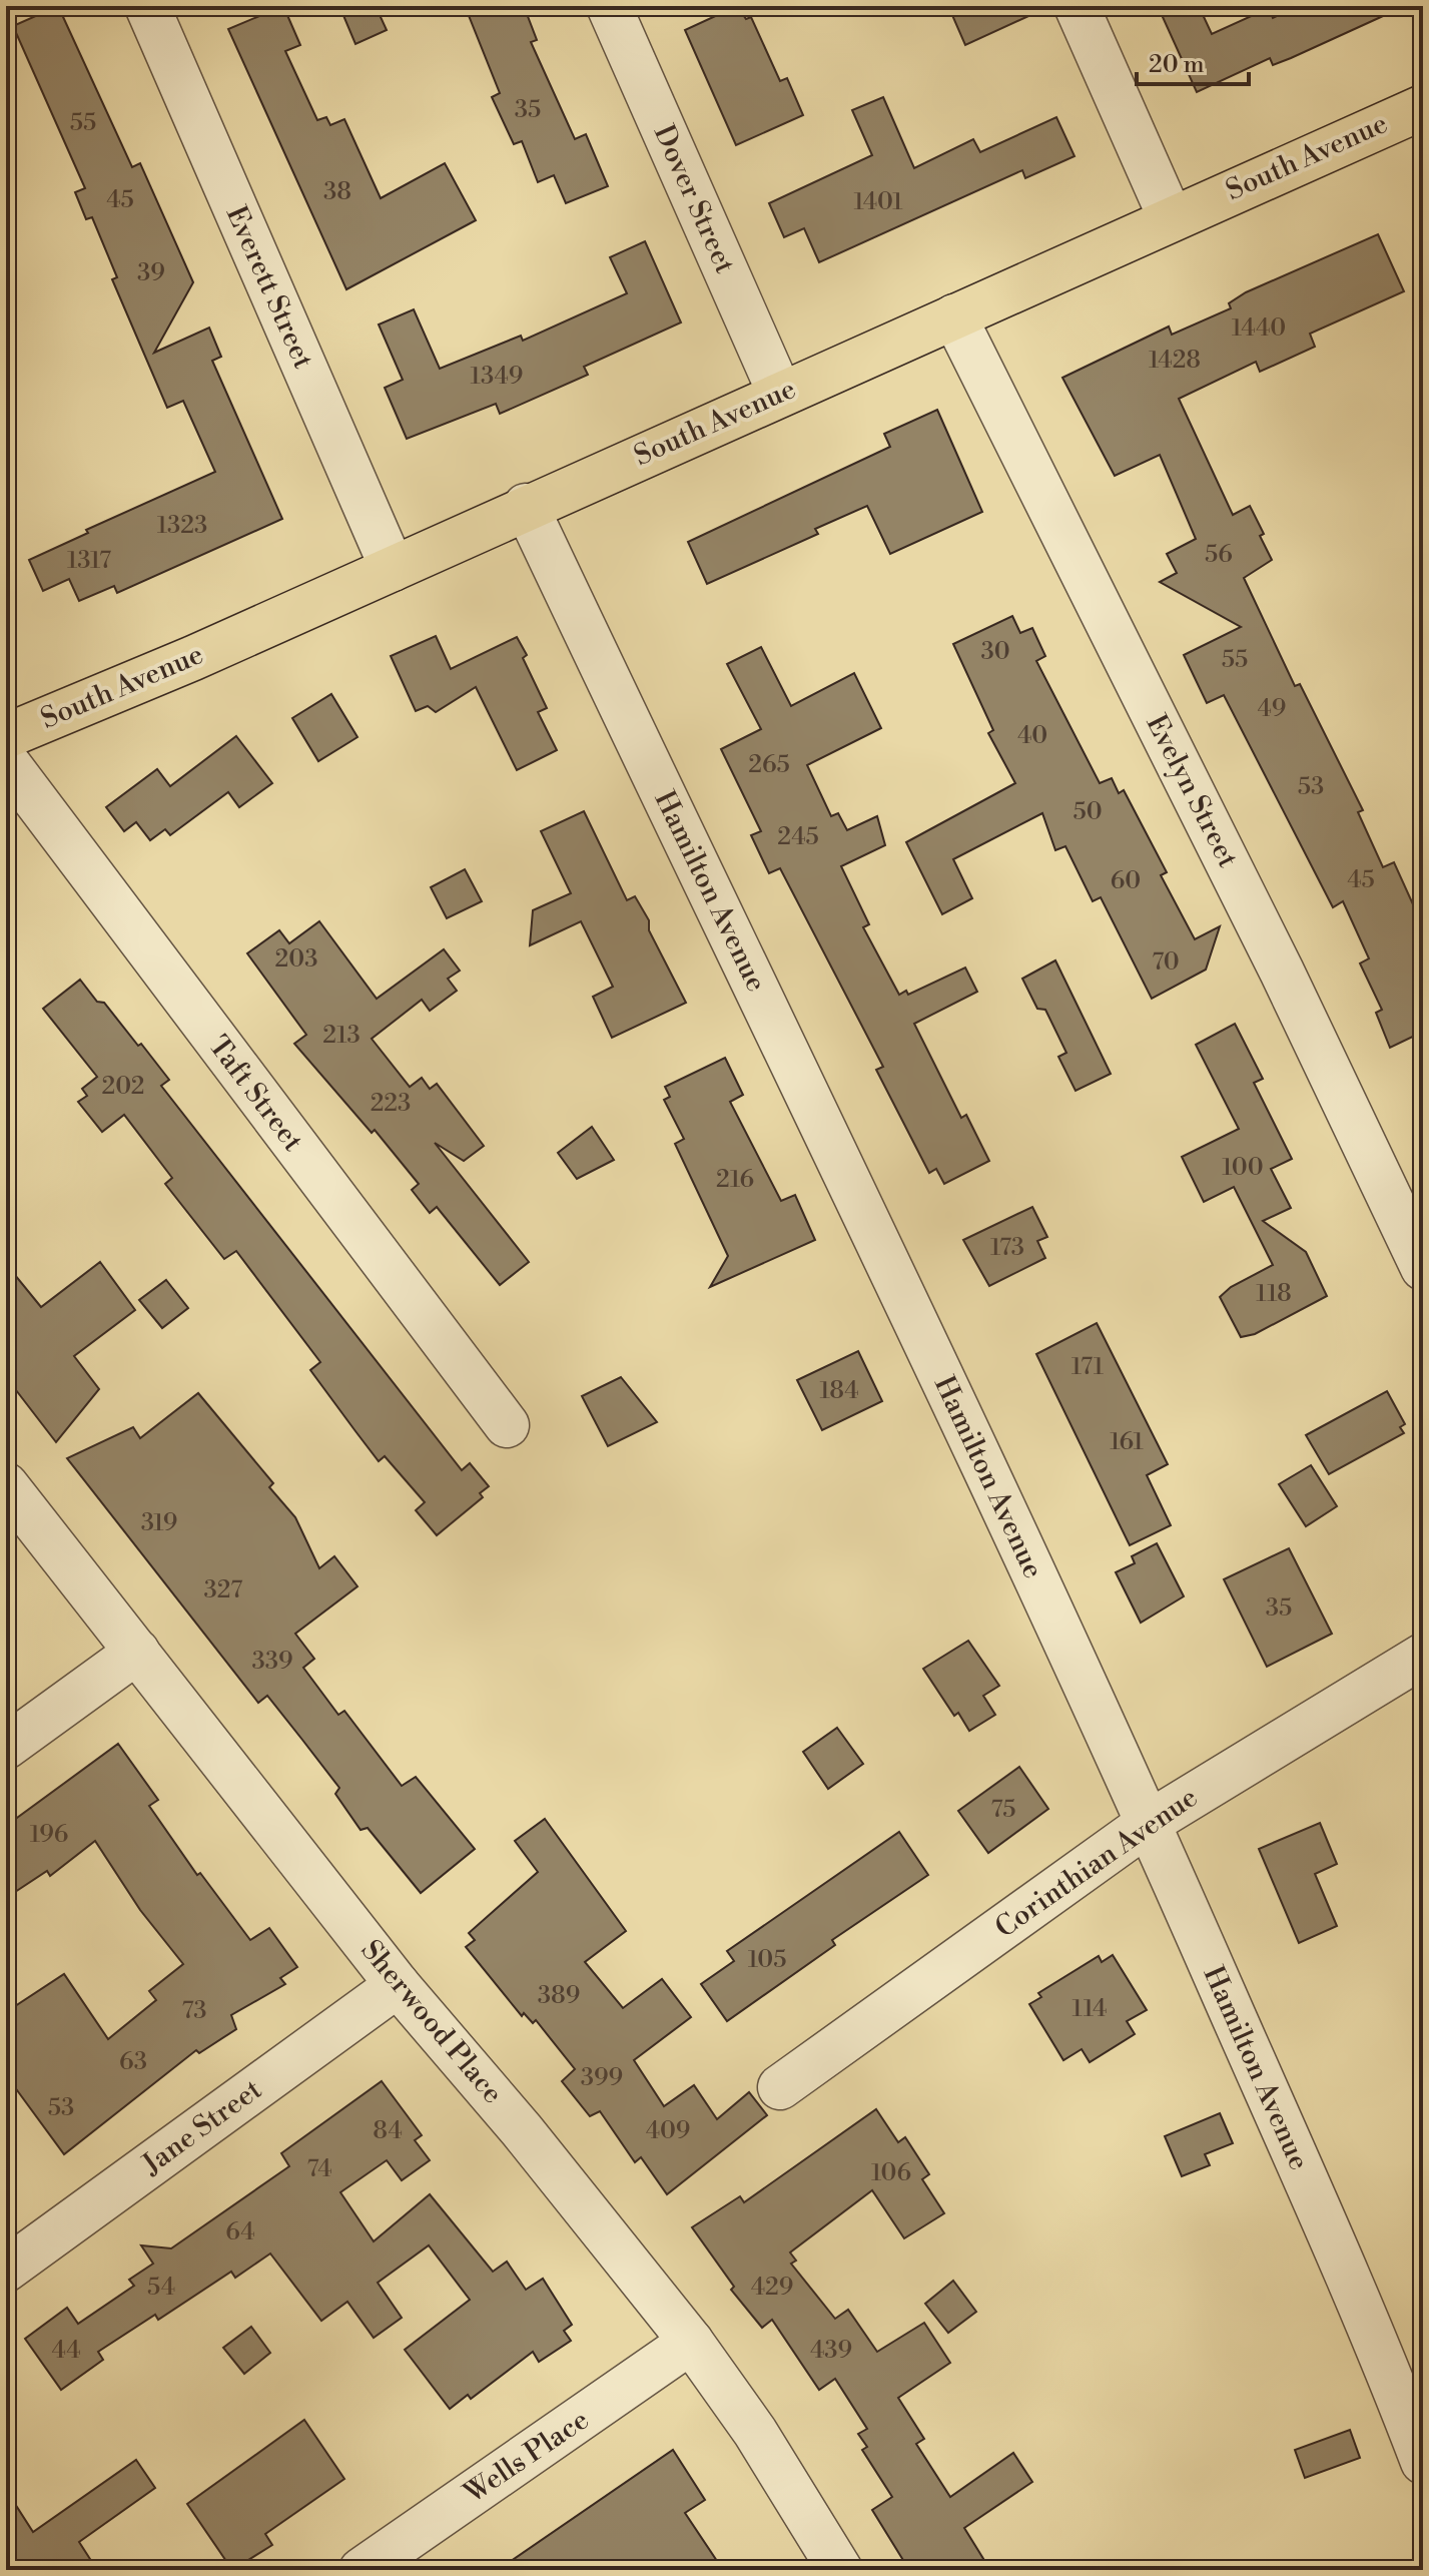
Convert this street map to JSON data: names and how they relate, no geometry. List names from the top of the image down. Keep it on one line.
{"streets":{"main road":["South Avenue"],"street":["Dover Street","Everett Street","Evelyn Street","Hamilton Avenue","Taft Street","Corinthian Avenue","Sherwood Place","Jane Street","Wells Place"]},"crossings":[["South Avenue","Dover Street"],["South Avenue","Everett Street"],["South Avenue","Evelyn Street"],["South Avenue","Hamilton Avenue"],["Hamilton Avenue","Corinthian Avenue"],["Sherwood Place","Jane Street"],["Sherwood Place","Wells Place"]],"house_numbers":["35","55","38","45","1401","39","1440","1428","1349","1323","56","1317","30","55","49","40","265","53","50","245","45","60","203","70","213","202","223","100","216","173","118","171","184","161","319","327","35","339","75","196","105","389","114","73","63","399","53","84","409","74","106","64","54","429","44","439"],"scale_bar":"20 m"}
